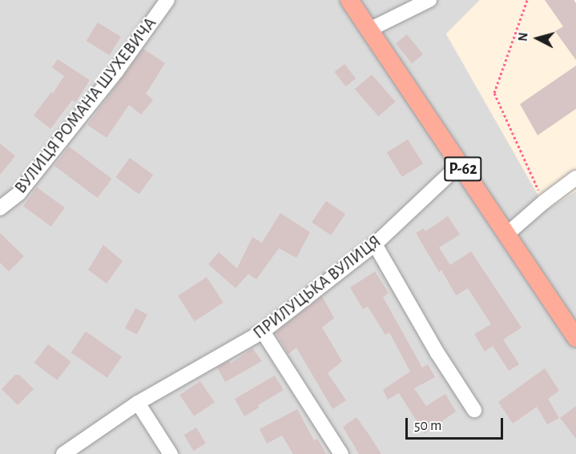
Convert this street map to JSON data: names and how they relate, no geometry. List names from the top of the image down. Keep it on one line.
{"streets":{"main road":["Р-62"],"street":["ВУЛИЦЯ РОМАНА ШУХЕВИЧА","ПРИЛУЦЬКА ВУЛИЦЯ"]},"crossings":[["Р-62","ПРИЛУЦЬКА ВУЛИЦЯ"]],"scale_bar":"50 m","north":"left"}
